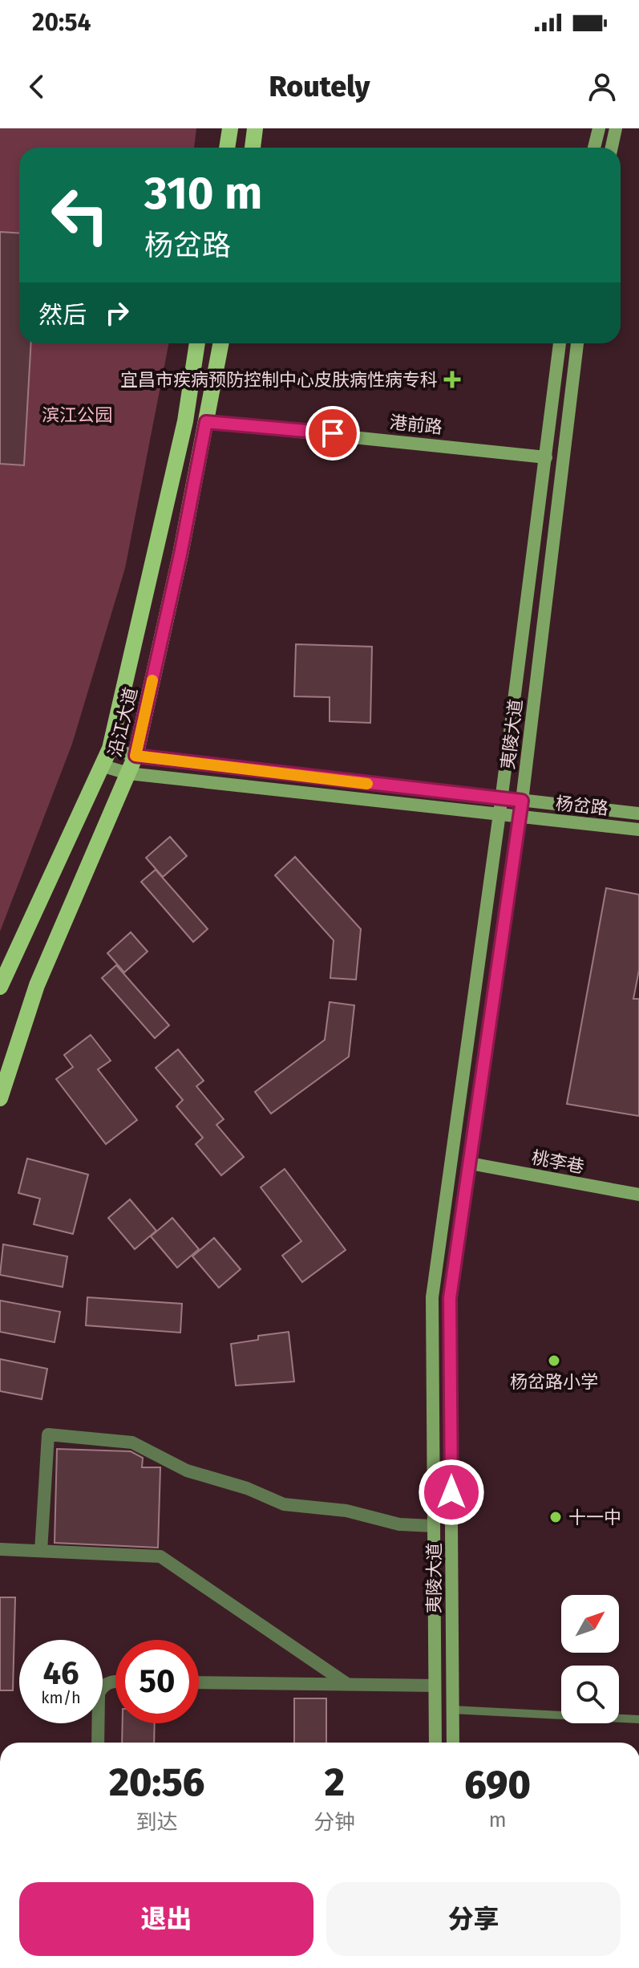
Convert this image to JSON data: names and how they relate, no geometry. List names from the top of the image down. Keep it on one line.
{"streets":{"main road":["港前路","沿江大道","夷陵大道","杨岔路","桃李巷"]},"crossings":[["港前路","沿江大道"],["港前路","夷陵大道"],["沿江大道","杨岔路"],["夷陵大道","杨岔路"],["夷陵大道","桃李巷"]],"parks":["滨江公园"],"places":{"health":["宜昌市疾病预防控制中心皮肤病性病专科"],"other":["杨岔路小学","十一中"]},"north":"top right","page":{"status":"20:54","header":"Routely","turn":["310 m","杨岔路"],"then":"然后","speed":"46 km/h","limit":"50","eta":["20:56","到达","2","分钟","690","m"],"buttons":["退出","分享"]}}
